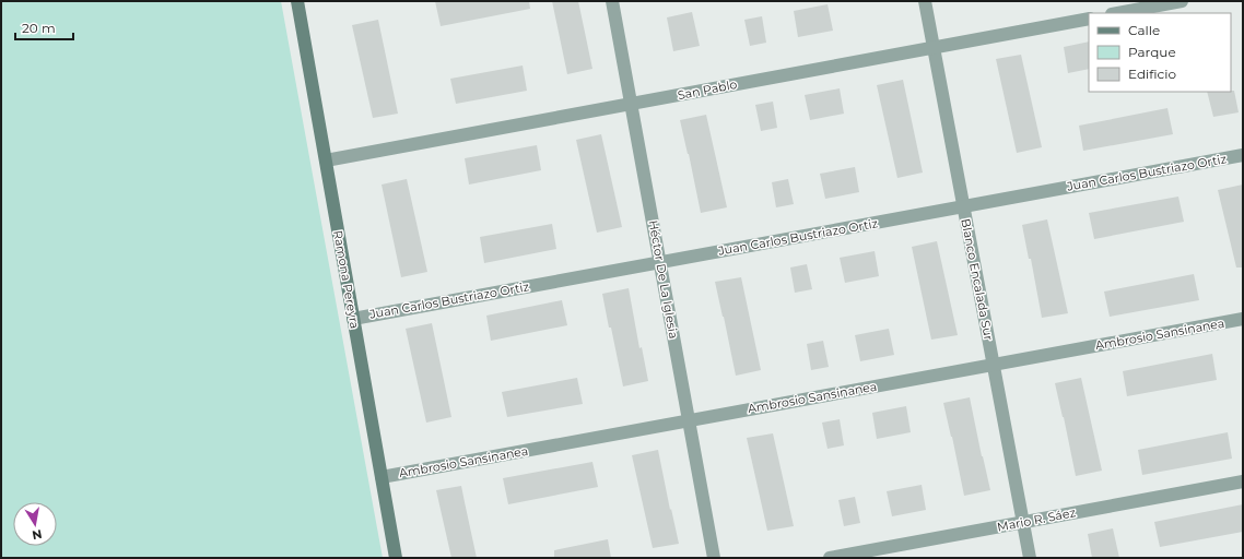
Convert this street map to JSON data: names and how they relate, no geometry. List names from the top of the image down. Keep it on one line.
{"streets":{"street":["San Pablo","Juan Carlos Bustriazo Ortiz","Ramona Pereyra","Héctor De La Iglesia","Blanco Encalada Sur","Ambrosio Sansinanea","Mario R. Sáez"]},"crossings":[["San Pablo","Ramona Pereyra"],["San Pablo","Héctor De La Iglesia"],["San Pablo","Blanco Encalada Sur"],["Juan Carlos Bustriazo Ortiz","Ramona Pereyra"],["Juan Carlos Bustriazo Ortiz","Héctor De La Iglesia"],["Juan Carlos Bustriazo Ortiz","Blanco Encalada Sur"],["Ramona Pereyra","Ambrosio Sansinanea"],["Héctor De La Iglesia","Ambrosio Sansinanea"],["Blanco Encalada Sur","Ambrosio Sansinanea"],["Blanco Encalada Sur","Mario R. Sáez"]],"legend":["Calle","Parque","Edificio"],"scale_bar":"20 m","north":"bottom"}
